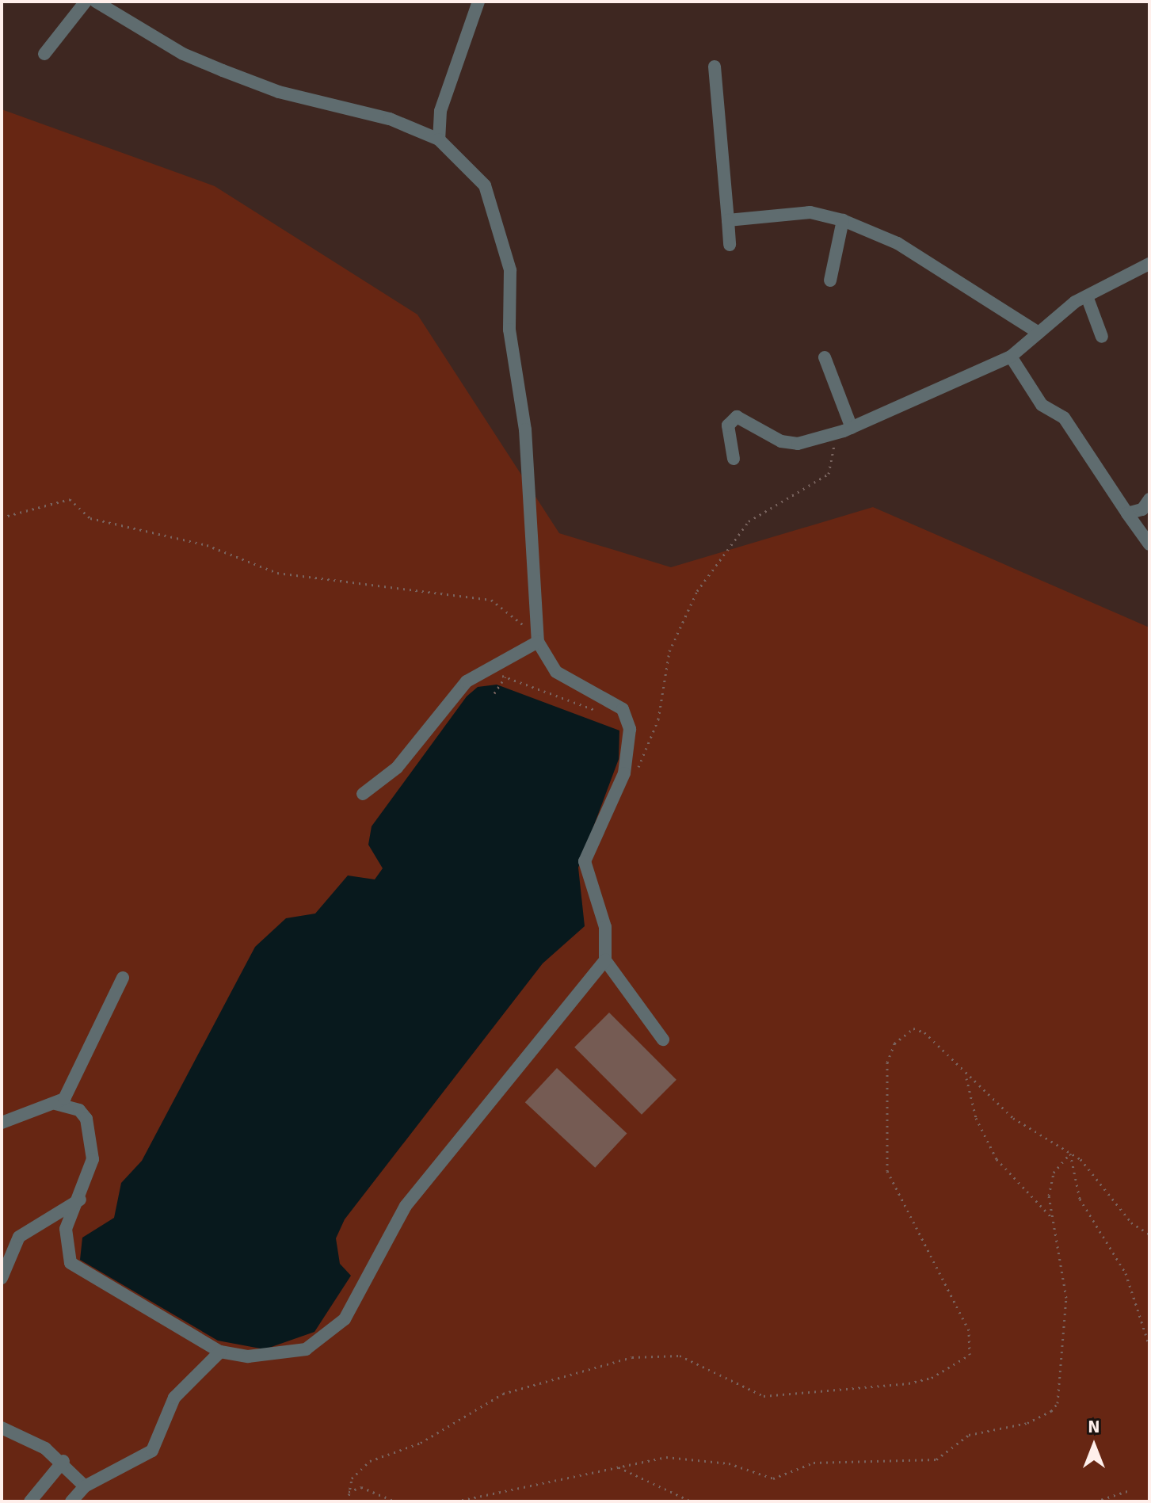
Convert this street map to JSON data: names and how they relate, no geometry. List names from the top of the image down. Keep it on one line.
{"north":"top"}
